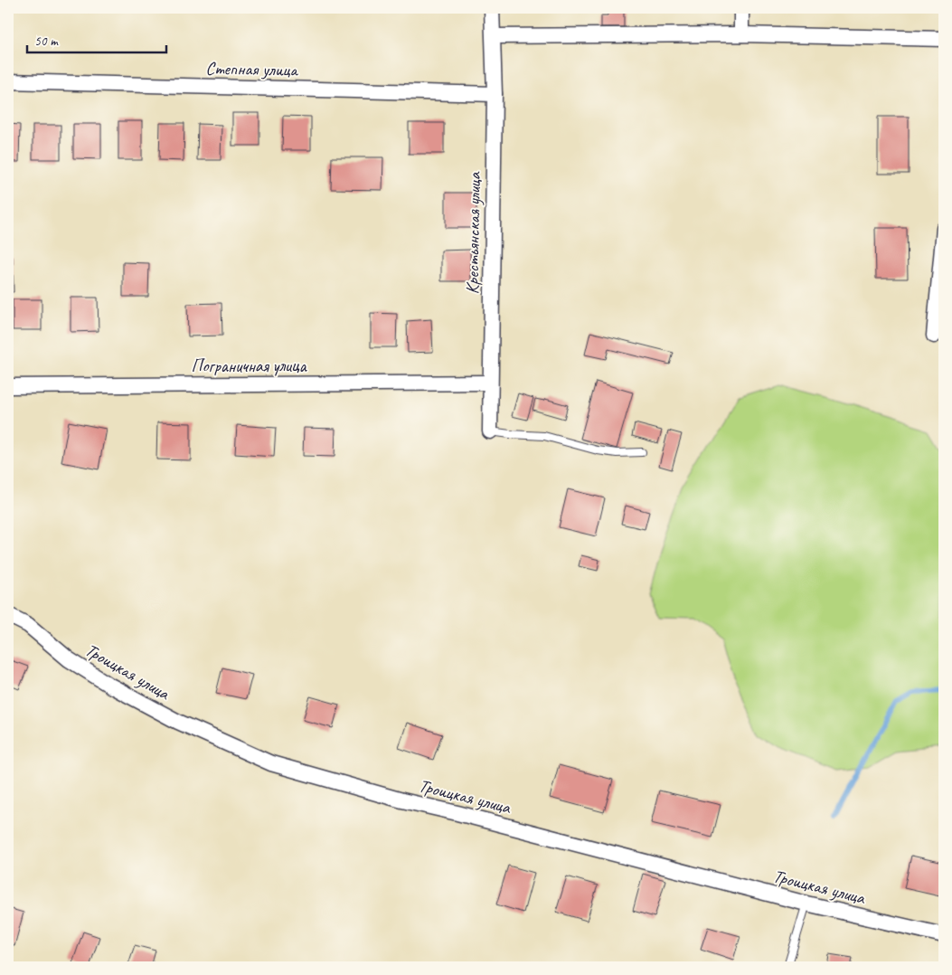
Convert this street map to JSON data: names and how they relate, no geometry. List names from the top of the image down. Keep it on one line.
{"streets":{"street":["Степная улица","Крестьянская улица","Пограничная улица","Троицкая улица"]},"crossings":[["Степная улица","Крестьянская улица"],["Крестьянская улица","Пограничная улица"]],"scale_bar":"50 m"}
